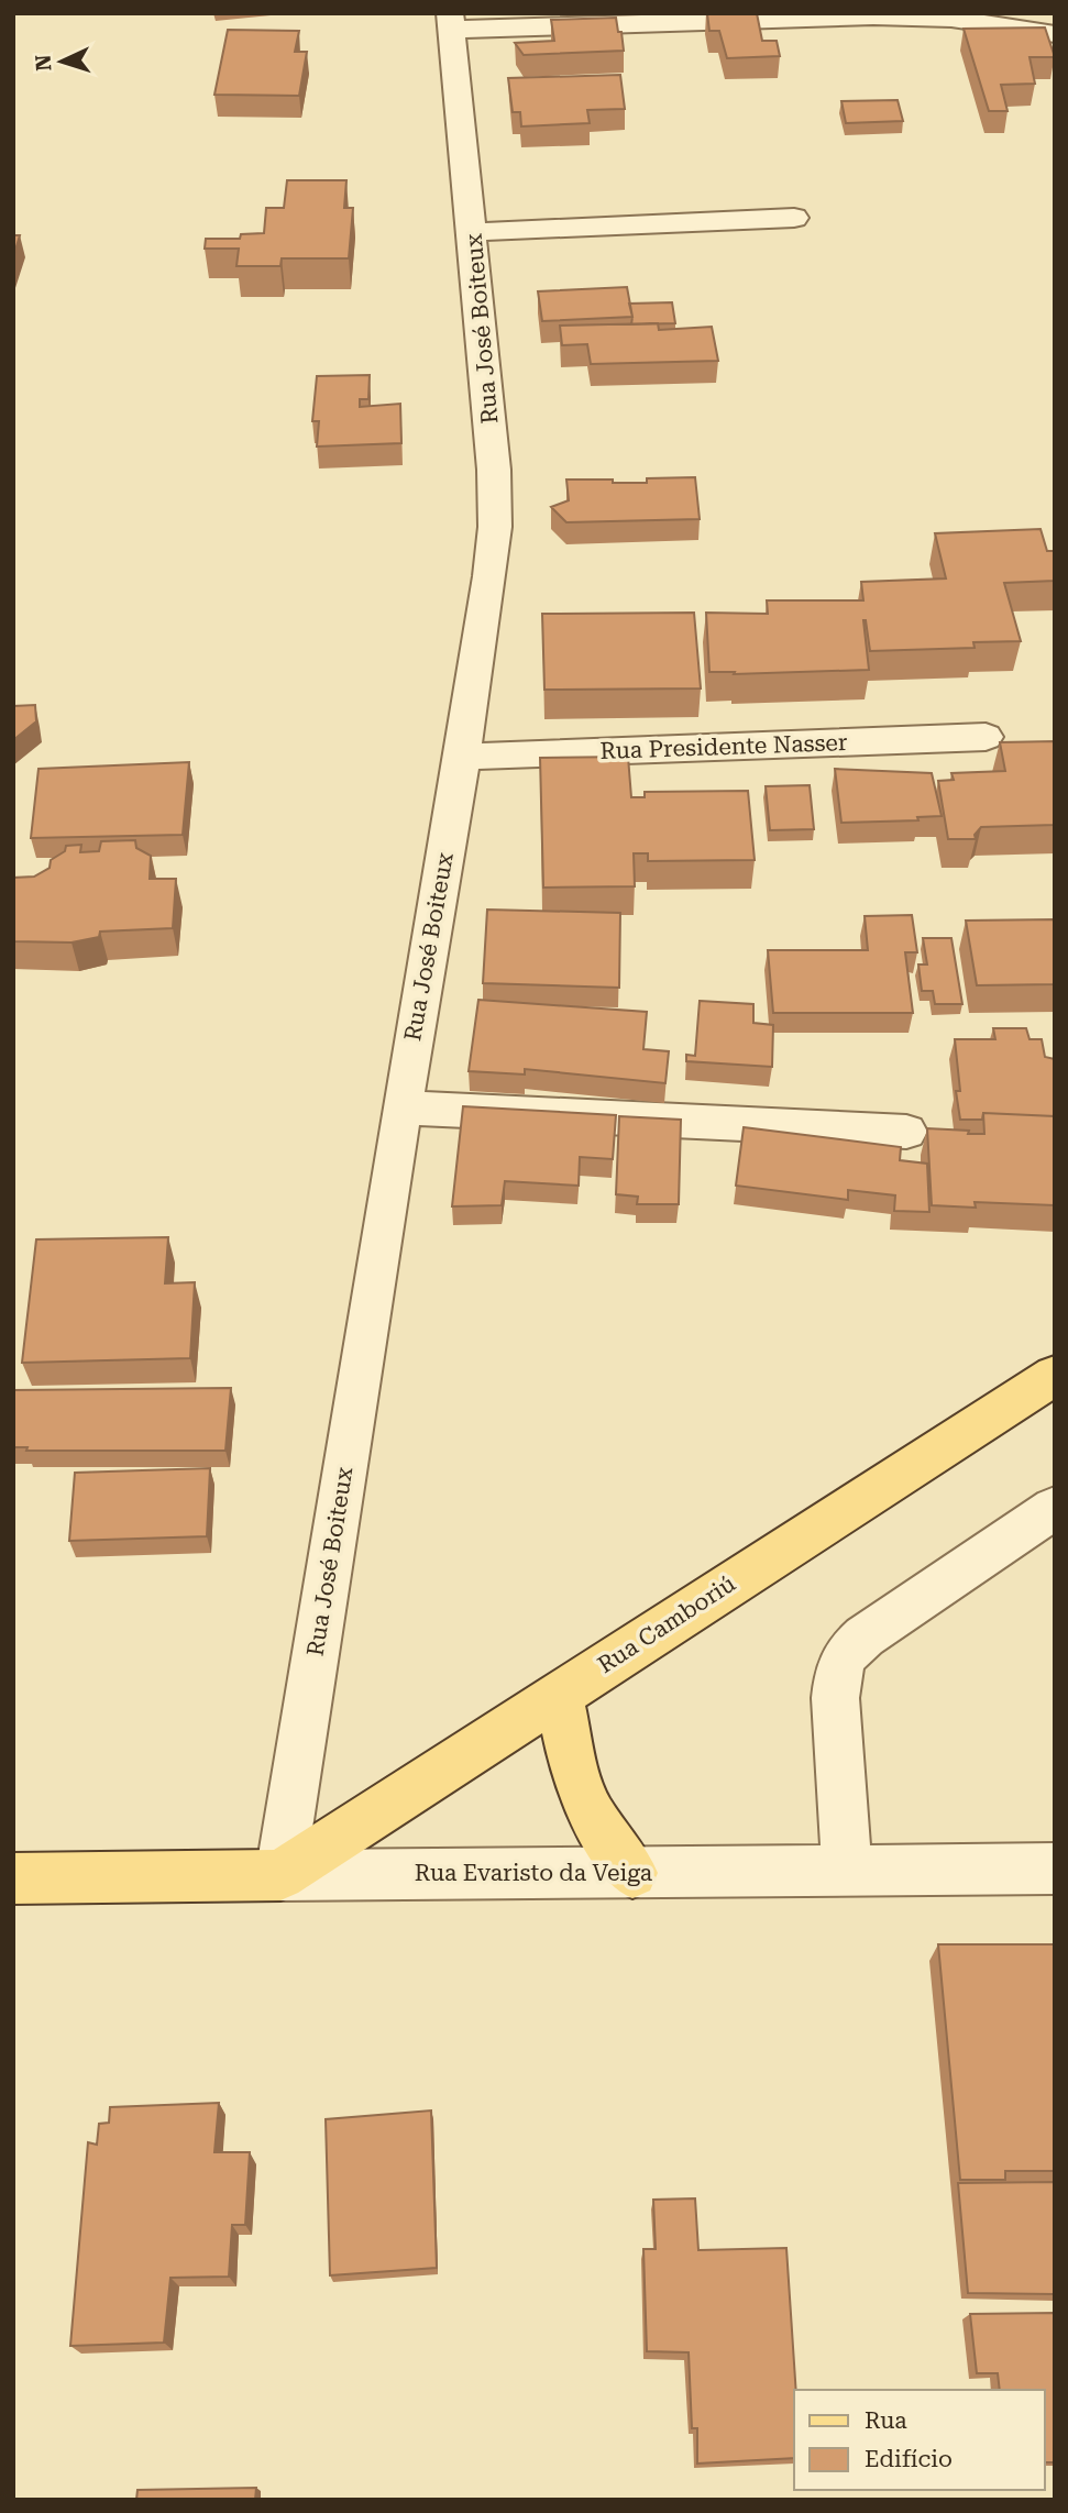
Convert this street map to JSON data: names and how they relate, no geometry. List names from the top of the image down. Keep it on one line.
{"streets":{"main road":["Rua Camboriú","Rua Evaristo da Veiga"],"street":["Rua José Boiteux","Rua Presidente Nasser"]},"crossings":[["Rua José Boiteux","Rua Presidente Nasser"],["Rua José Boiteux","Rua Camboriú"],["Rua José Boiteux","Rua Evaristo da Veiga"],["Rua Camboriú","Rua Evaristo da Veiga"]],"legend":["Rua","Edifício"],"north":"left"}
